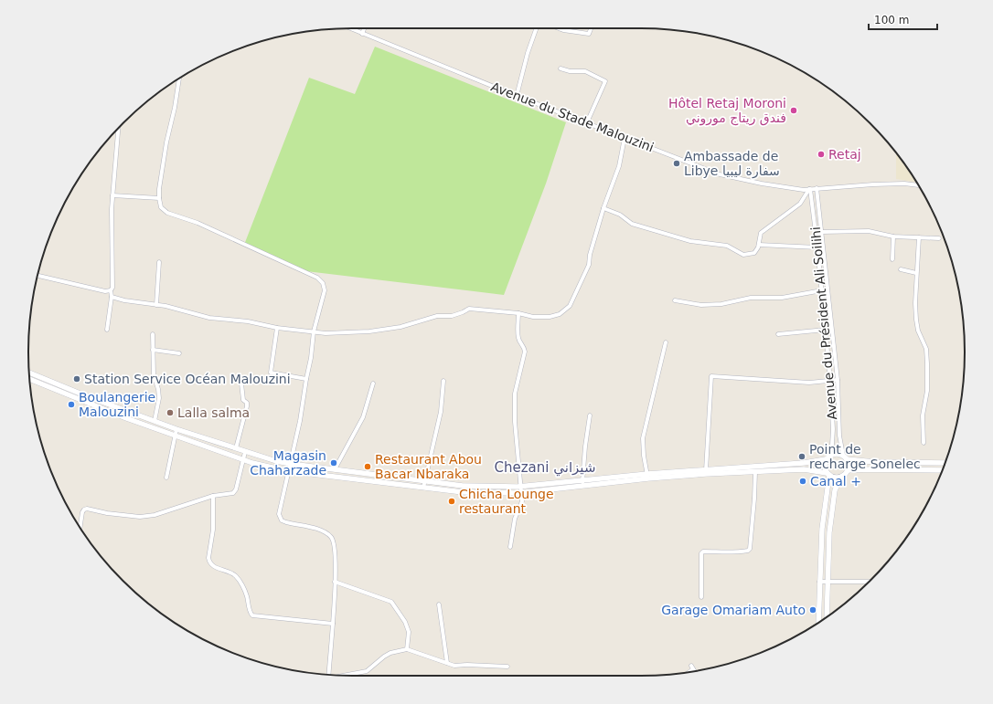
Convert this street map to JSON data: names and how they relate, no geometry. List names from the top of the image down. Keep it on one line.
{"streets":{"street":["Avenue du Stade Malouzini","Avenue du Président Ali Soilihi"]},"crossings":[["Avenue du Stade Malouzini","Avenue du Président Ali Soilihi"]],"districts":["Chezani شيزاني"],"places":["Hôtel Retaj Moroni فندق ريتاج موروني","Retaj","Ambassade de Libye سفارة ليبيا","Station Service Océan Malouzini","Boulangerie Malouzini","Lalla salma","Point de recharge Sonelec","Magasin Chaharzade","Restaurant Abou Bacar Nbaraka","Canal +","Chicha Lounge restaurant","Garage Omariam Auto"],"scale_bar":"100 m"}
